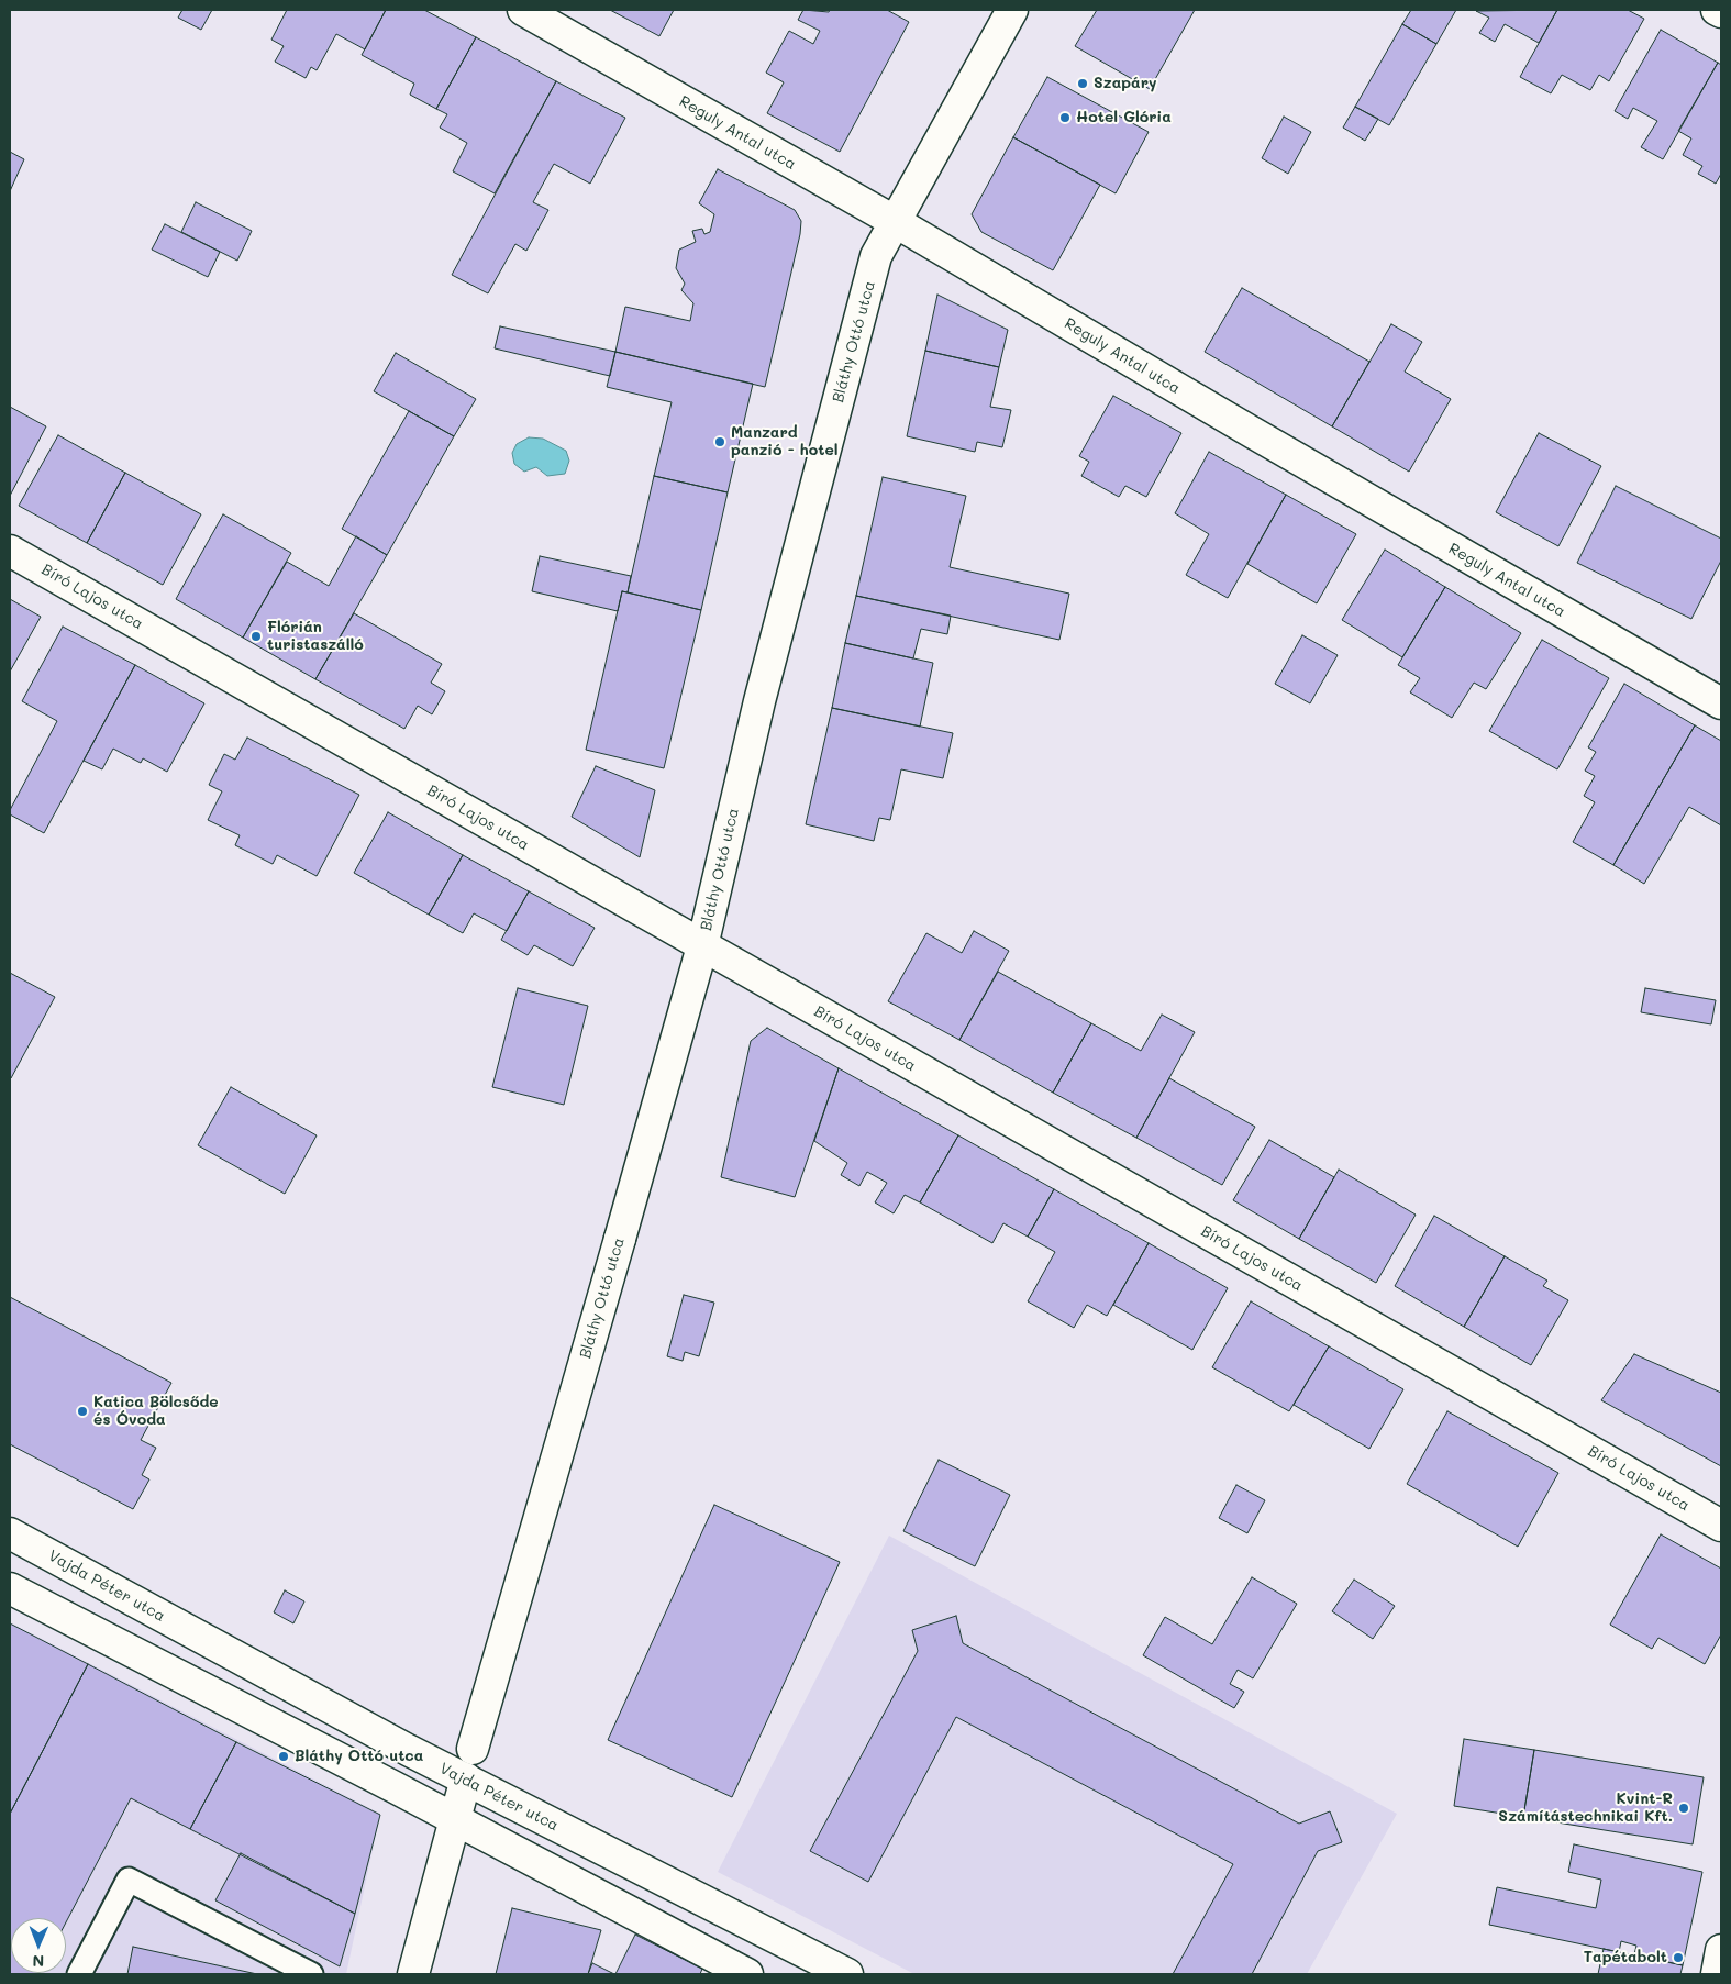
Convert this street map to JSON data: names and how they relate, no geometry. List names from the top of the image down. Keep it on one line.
{"streets":{"street":["Reguly Antal utca","Bláthy Ottó utca","Bíró Lajos utca","Vajda Péter utca"]},"crossings":[["Reguly Antal utca","Bláthy Ottó utca"],["Bláthy Ottó utca","Bíró Lajos utca"]],"places":["Szapáry","Hotel Glória","Manzard panzió - hotel","Flórián turistaszálló","Katica Bölcsőde és Óvoda","Bláthy Ottó utca","Kvint-R Számítástechnikai Kft.","Tapétabolt"],"north":"bottom"}
